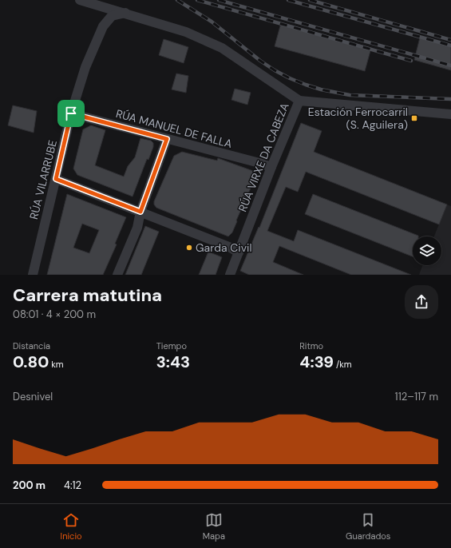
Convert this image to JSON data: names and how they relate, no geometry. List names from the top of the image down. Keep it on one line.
{"streets":{"street":["RÚA MANUEL DE FALLA","RÚA VIRXE DA CABEZA","RÚA VILARRUBE"]},"crossings":[["RÚA MANUEL DE FALLA","RÚA VIRXE DA CABEZA"],["RÚA MANUEL DE FALLA","RÚA VILARRUBE"]],"places":{"transit":["Estación Ferrocarril (S. Aguilera)"],"other":["Garda Civil"]},"page":{"heading":["Carrera matutina","08:01 · 4 × 200 m"],"stats":[["Distancia","0.80 km"],["Tiempo","3:43"],["Ritmo","4:39 /km"]],"chart":["Desnivel","112–117 m"],"list":[{"name":"200 m","note":"4:12"}],"tabs":["Inicio","Mapa","Guardados"]}}
